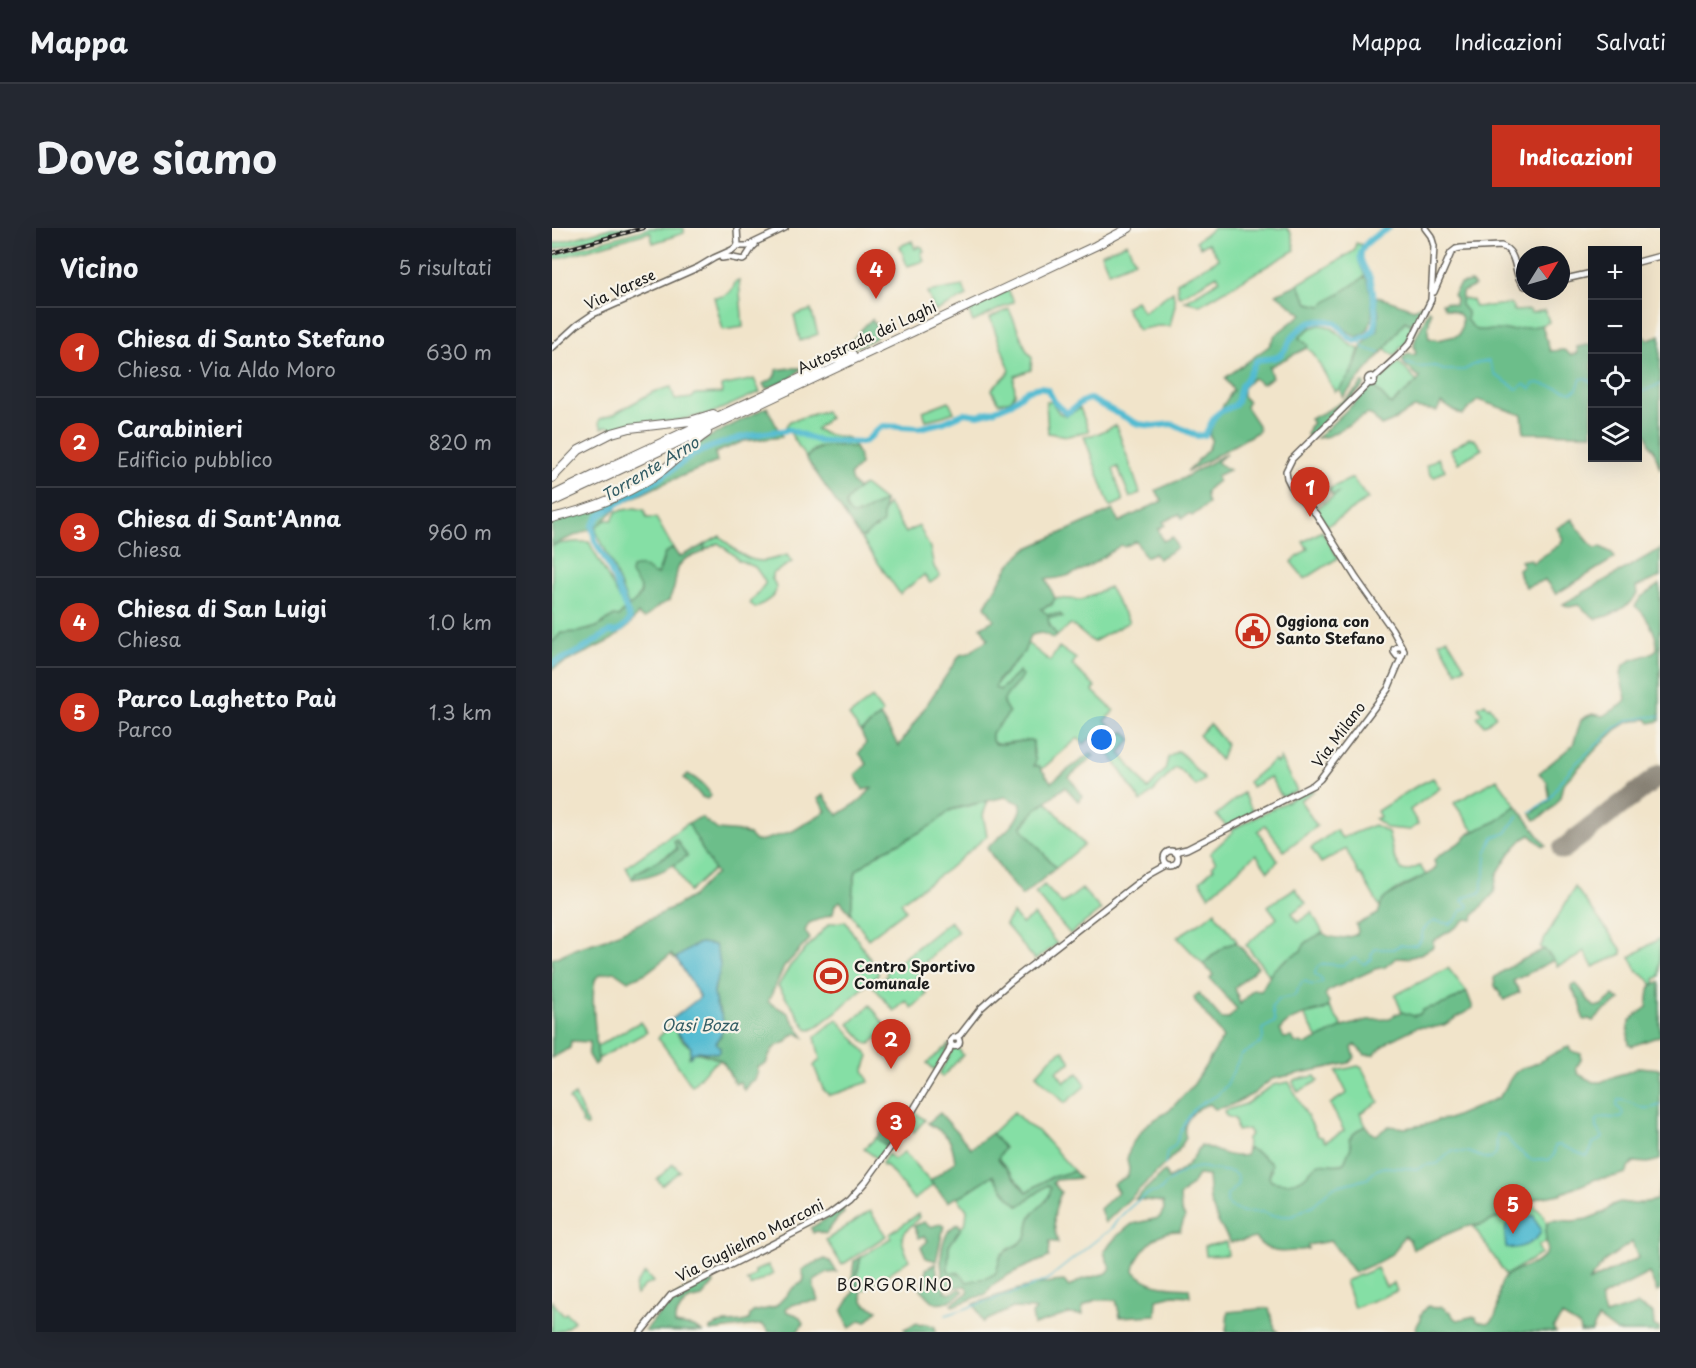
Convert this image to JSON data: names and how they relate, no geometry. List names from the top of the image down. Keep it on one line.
{"streets":{"highway":["Autostrada dei Laghi"],"street":["Via Varese","Via Milano","Via Guglielmo Marconi"]},"districts":["BORGORINO"],"water":["Torrente Arno","Oasi Boza"],"places":{"public building":["Oggiona con Santo Stefano"],"sports":["Centro Sportivo Comunale"]},"north":"top right","page":{"header":"Mappa","nav":["Mappa","Indicazioni","Salvati"],"title":"Dove siamo","buttons":"Indicazioni","heading":["Vicino","5 risultati"],"map_buttons":["+","−"],"pins":["4","1","2","3","5"],"list":[{"mark":"1","name":"Chiesa di Santo Stefano","note":"Chiesa · Via Aldo Moro","value":"630 m"},{"mark":"2","name":"Carabinieri","note":"Edificio pubblico","value":"820 m"},{"mark":"3","name":"Chiesa di Sant'Anna","note":"Chiesa","value":"960 m"},{"mark":"4","name":"Chiesa di San Luigi","note":"Chiesa","value":"1.0 km"},{"mark":"5","name":"Parco Laghetto Paù","note":"Parco","value":"1.3 km"}]}}
